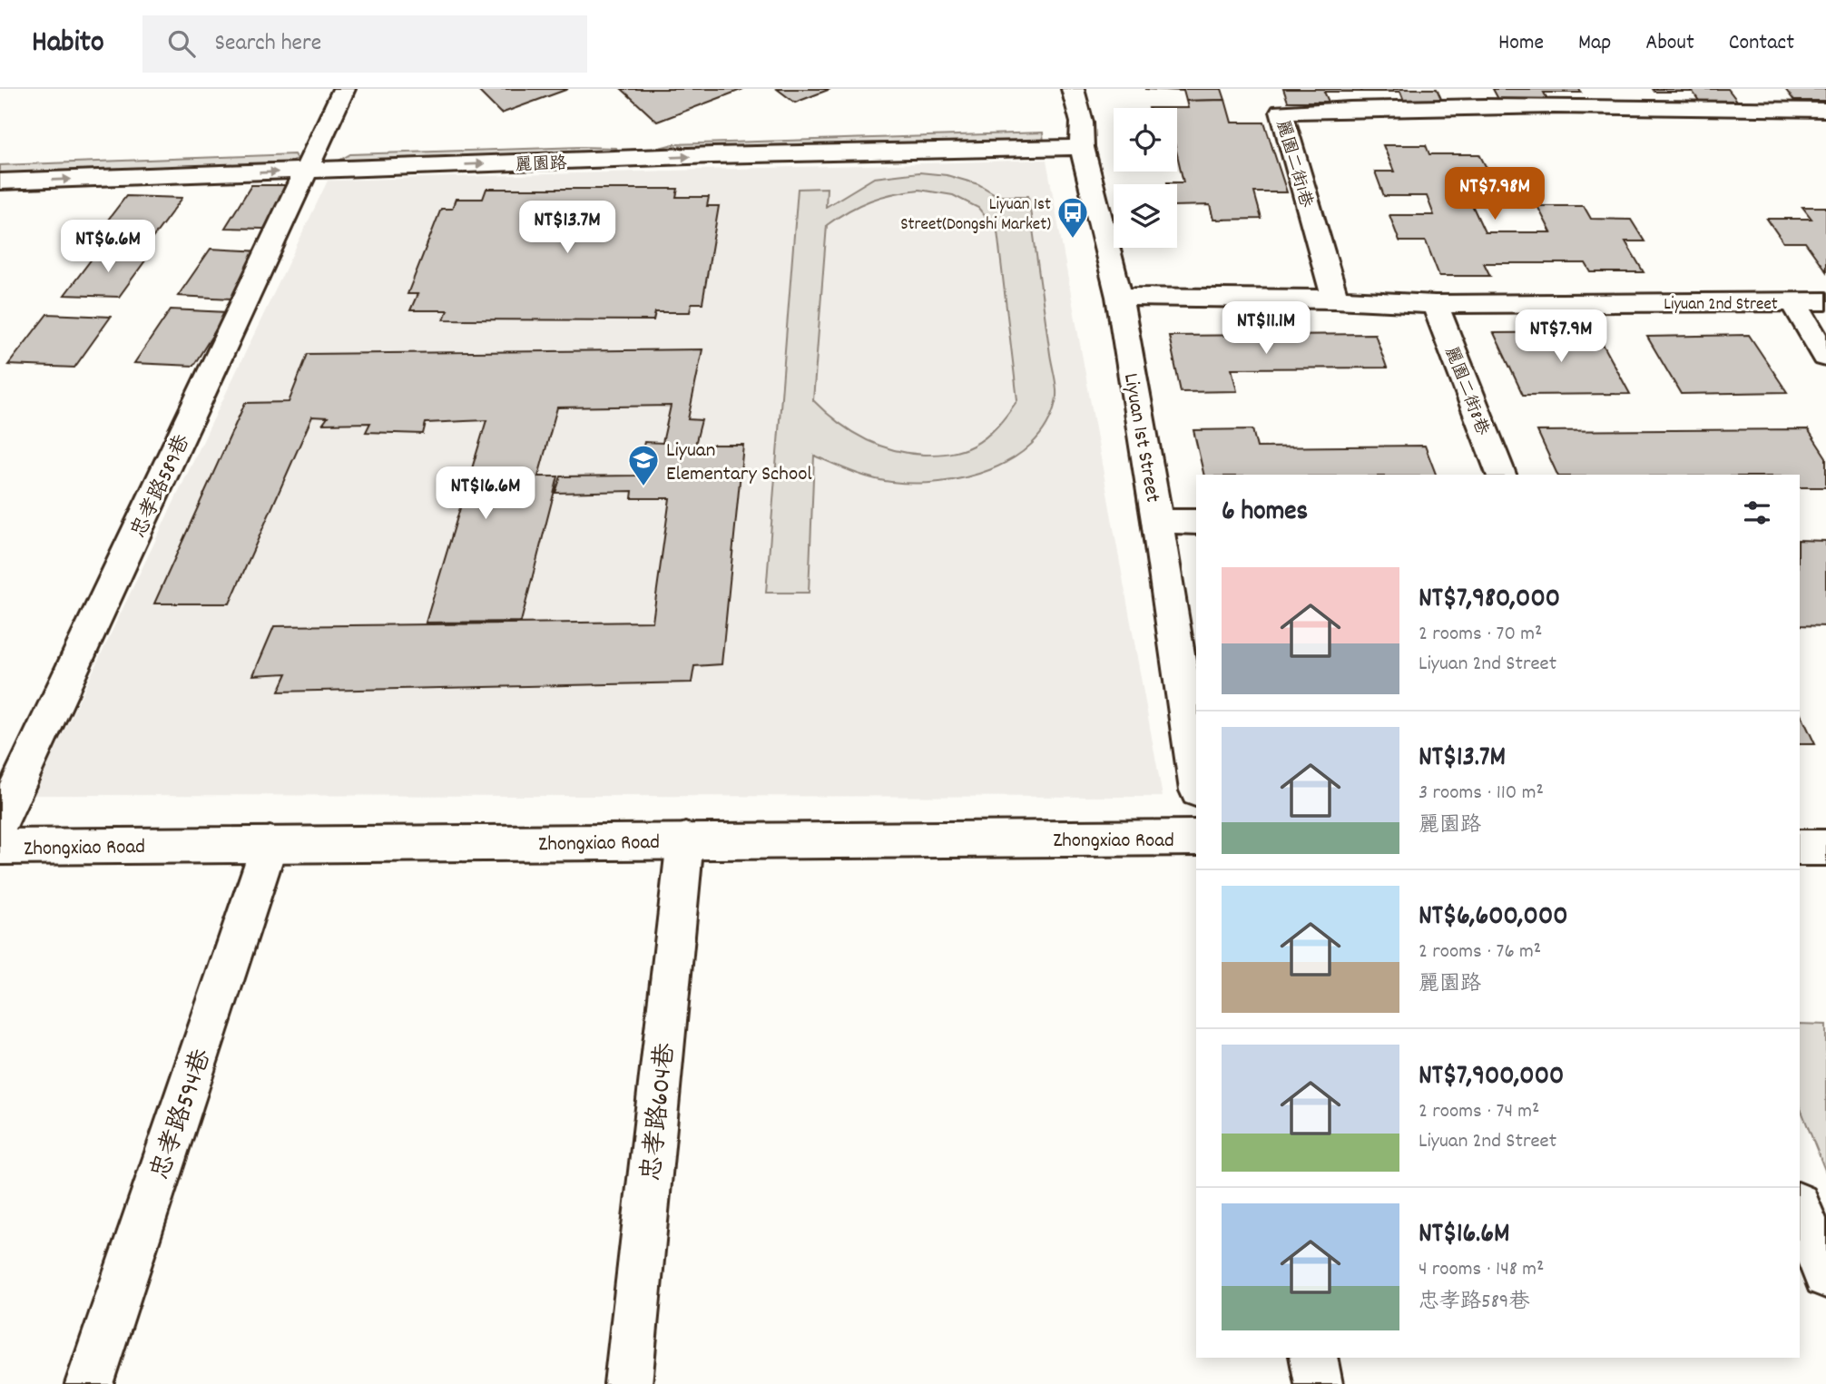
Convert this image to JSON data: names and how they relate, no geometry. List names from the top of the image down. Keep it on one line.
{"streets":{"street":["麗園路","麗園二街1巷","Liyuan 2nd Street","麗園二街8巷","Liyuan 1st Street","忠孝路589巷","Zhongxiao Road","忠孝路604巷","忠孝路594巷"]},"crossings":[["麗園路","Liyuan 1st Street"],["麗園路","忠孝路589巷"],["麗園二街1巷","Liyuan 2nd Street"],["Liyuan 2nd Street","麗園二街8巷"],["Liyuan 2nd Street","Liyuan 1st Street"],["Zhongxiao Road","忠孝路604巷"],["Zhongxiao Road","忠孝路594巷"]],"places":{"bus stop":["Liyuan 1st Street(Dongshi Market)"],"school or university":["Liyuan Elementary School"]},"page":{"header":"Habito","search":"Search here","nav":["Home","Map","About","Contact"],"price":["NT$7.98M","NT$13.7M","NT$6.6M","NT$11.1M","NT$7.9M","NT$16.6M"],"heading":"6 homes","list":[{"name":"NT$7,980,000","note":"2 rooms · 70 m² · Liyuan 2nd Street"},{"name":"NT$13.7M","note":"3 rooms · 110 m² · 麗園路"},{"name":"NT$6,600,000","note":"2 rooms · 76 m² · 麗園路"},{"name":"NT$7,900,000","note":"2 rooms · 74 m² · Liyuan 2nd Street"},{"name":"NT$16.6M","note":"4 rooms · 148 m² · 忠孝路589巷"}]}}
